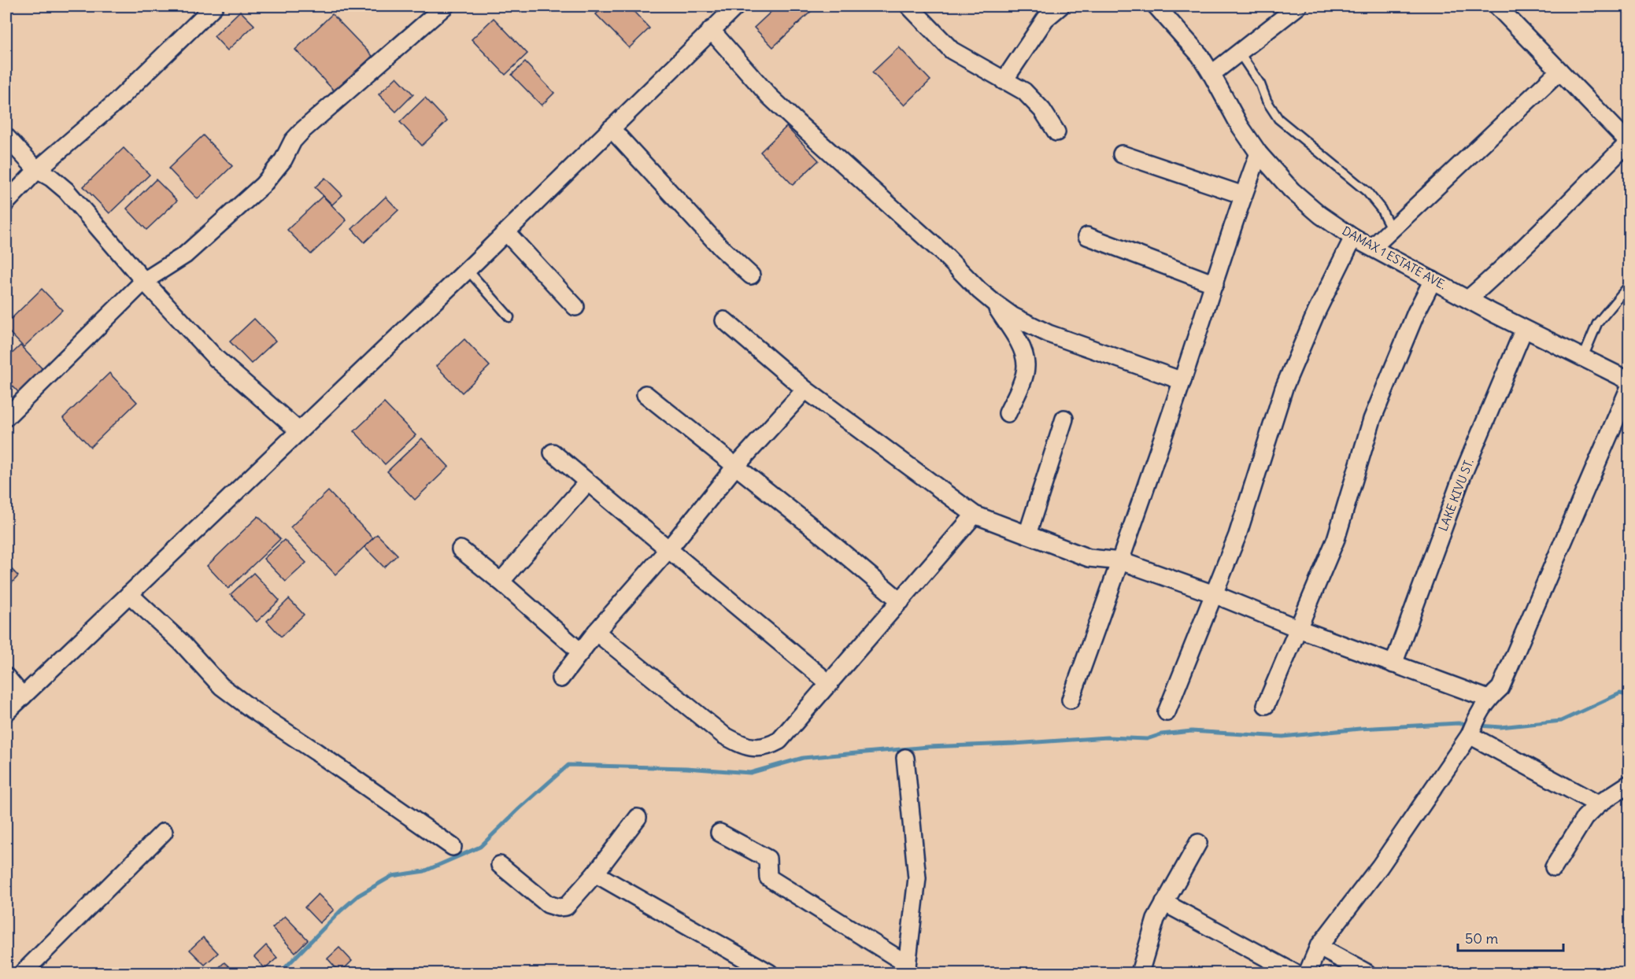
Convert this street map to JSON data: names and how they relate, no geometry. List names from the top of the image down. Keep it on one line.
{"streets":{"street":["DAMAX 1 ESTATE AVE.","LAKE KIVU ST."]},"crossings":[["DAMAX 1 ESTATE AVE.","LAKE KIVU ST."]],"scale_bar":"50 m"}
